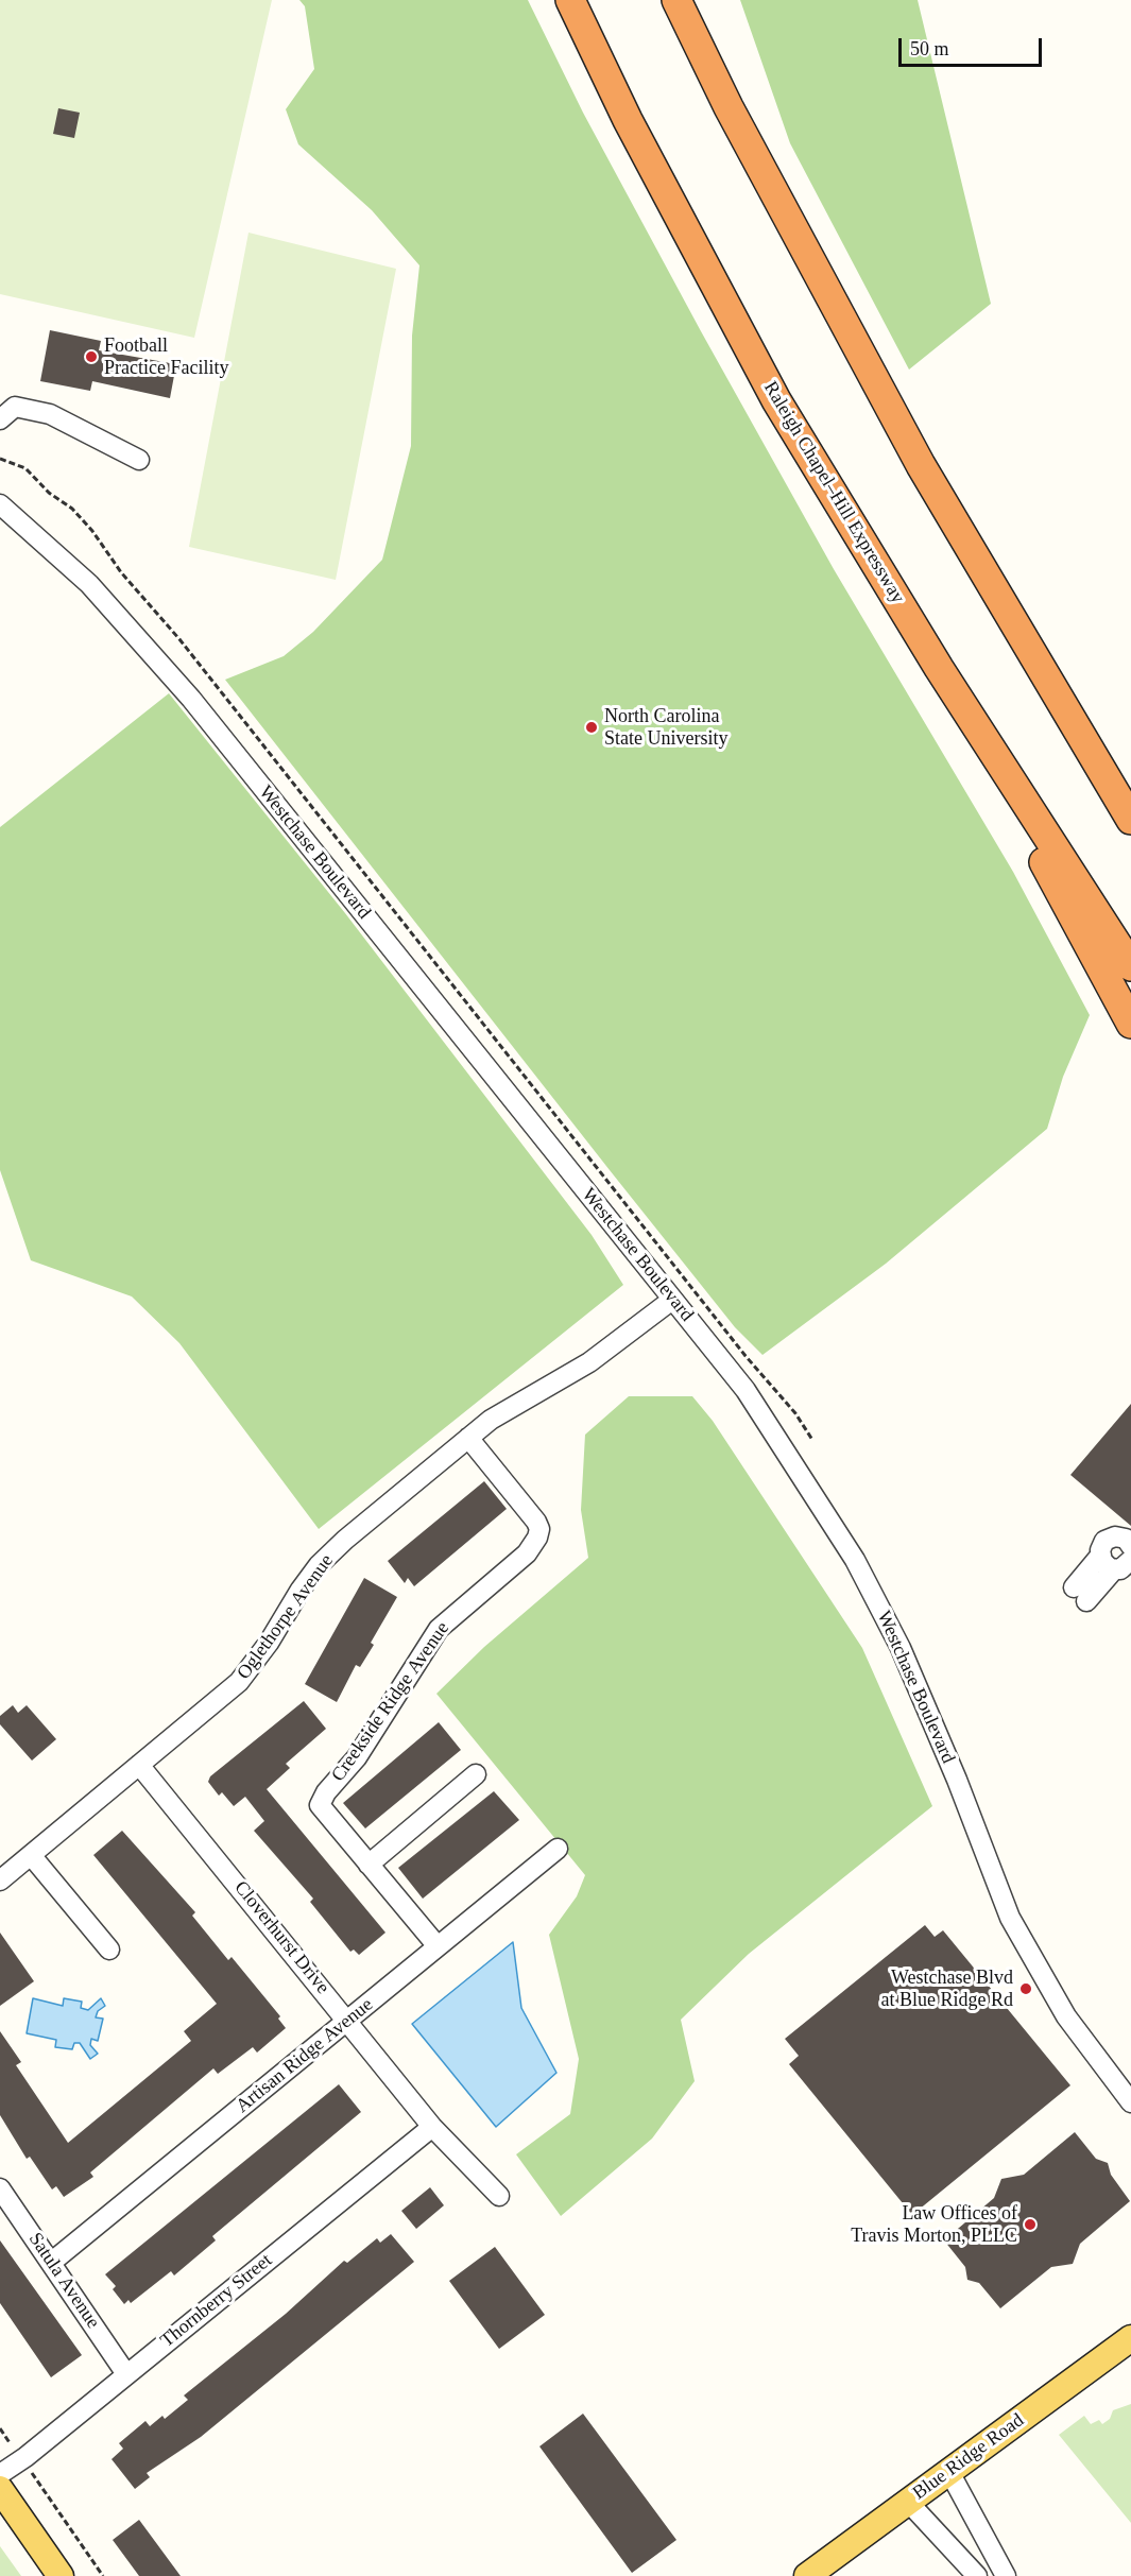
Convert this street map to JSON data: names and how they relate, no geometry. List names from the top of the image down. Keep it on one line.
{"streets":{"highway":["Raleigh Chapel–Hill Expressway"],"main road":["Blue Ridge Road"],"street":["Westchase Boulevard","Oglethorpe Avenue","Creekside Ridge Avenue","Cloverhurst Drive","Artisan Ridge Avenue","Satula Avenue","Thornberry Street"]},"crossings":[["Westchase Boulevard","Oglethorpe Avenue"],["Oglethorpe Avenue","Creekside Ridge Avenue"],["Oglethorpe Avenue","Cloverhurst Drive"],["Creekside Ridge Avenue","Artisan Ridge Avenue"],["Cloverhurst Drive","Artisan Ridge Avenue"],["Cloverhurst Drive","Thornberry Street"],["Artisan Ridge Avenue","Satula Avenue"],["Satula Avenue","Thornberry Street"]],"places":["Football Practice Facility","North Carolina State University","Westchase Blvd at Blue Ridge Rd","Law Offices of Travis Morton, PLLC"],"scale_bar":"50 m"}
